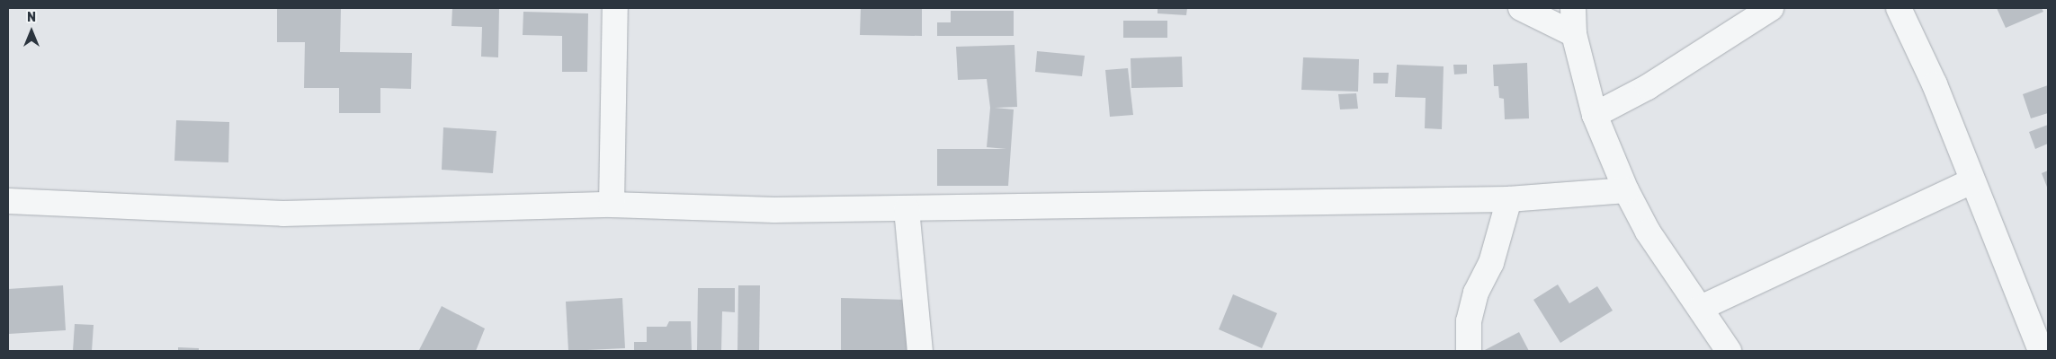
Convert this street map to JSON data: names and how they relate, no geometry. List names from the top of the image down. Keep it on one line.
{"north":"top"}
